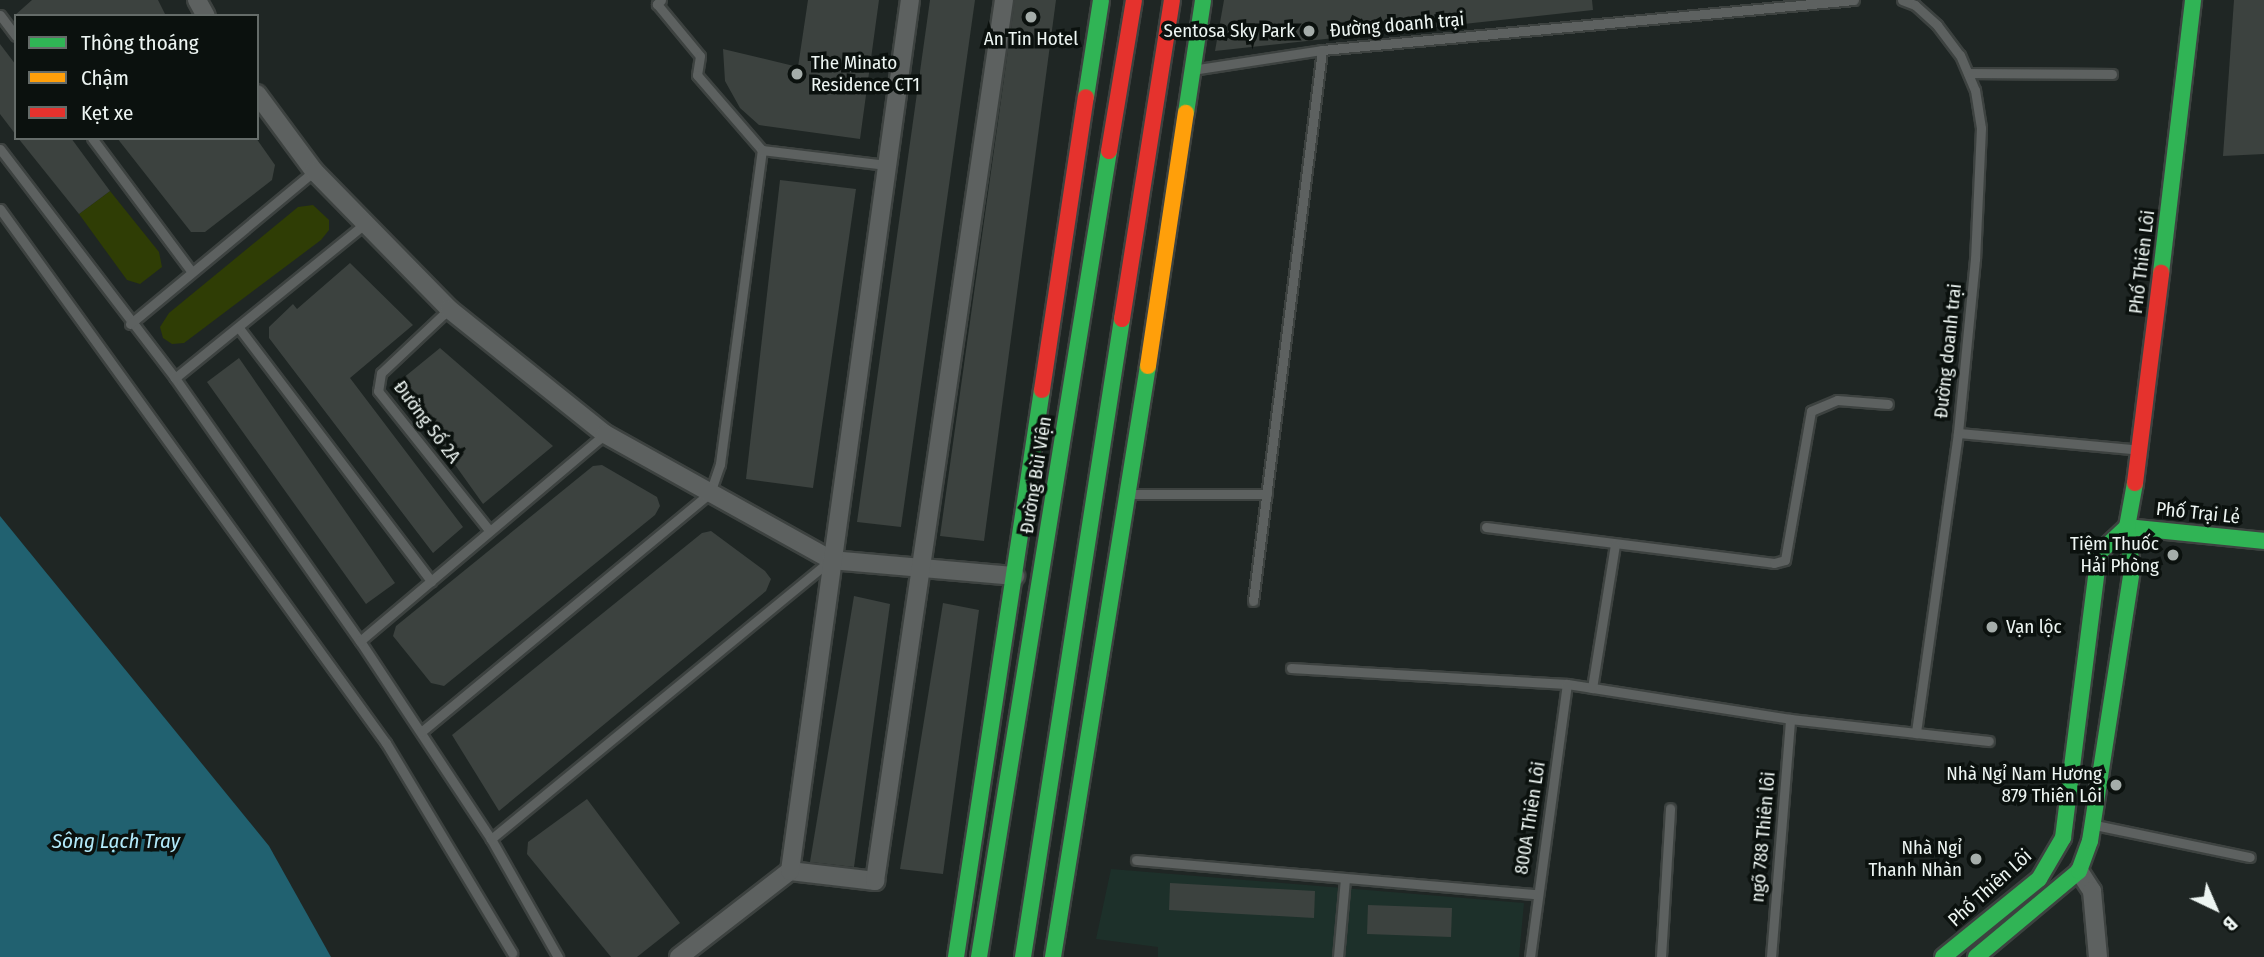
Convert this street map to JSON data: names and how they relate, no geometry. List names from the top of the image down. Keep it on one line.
{"streets":{"main road":["Phố Thiên Lôi","Đường Bùi Viện","Phố Trại Lẻ"],"lane":["Đường doanh trại","Đường Số 2A","800A Thiên Lôi","ngõ 788 Thiên lôi"]},"crossings":[["Phố Thiên Lôi","Phố Trại Lẻ"]],"water":["Sông Lạch Tray"],"places":["An Tin Hotel","Sentosa Sky Park","The Minato Residence CT1","Tiệm Thuốc Hải Phòng","Vạn lộc","Nhà Ngỉ Nam Hương 879 Thiên Lôi","Nhà Ngỉ Thanh Nhàn"],"legend":["Thông thoáng","Chậm","Kẹt xe"],"north":"bottom right"}
